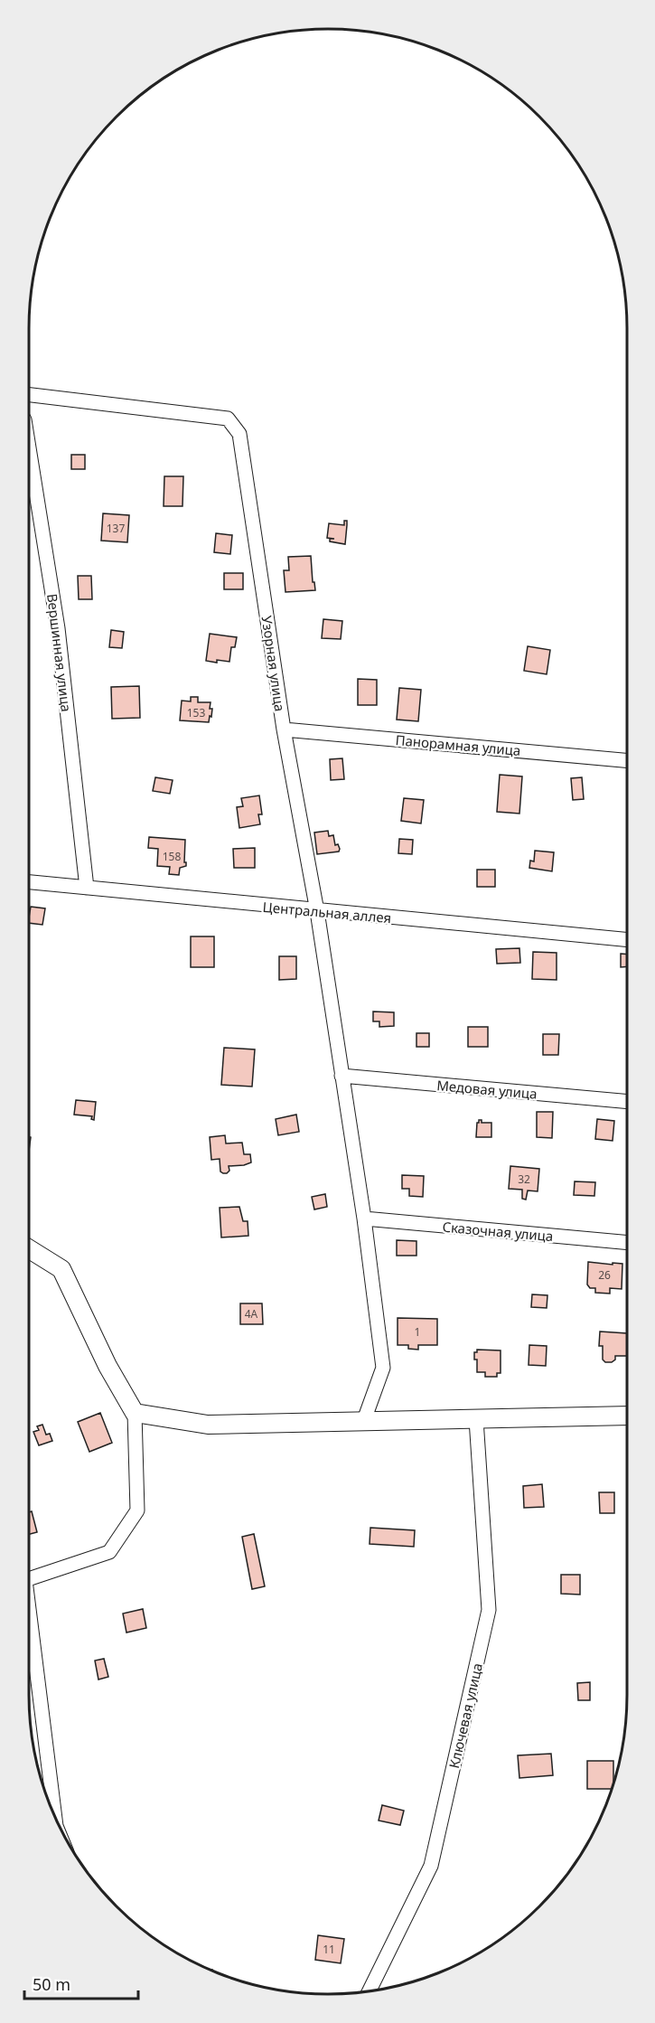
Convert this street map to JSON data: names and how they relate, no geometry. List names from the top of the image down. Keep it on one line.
{"streets":{"street":["Вершинная улица","Узорная улица","Панорамная улица","Центральная аллея","Медовая улица","Сказочная улица","Ключевая улица"]},"crossings":[["Вершинная улица","Центральная аллея"],["Узорная улица","Панорамная улица"],["Узорная улица","Центральная аллея"],["Узорная улица","Медовая улица"],["Узорная улица","Сказочная улица"]],"house_numbers":["137","153","158","32","26","4А","1","11"],"scale_bar":"50 m"}
